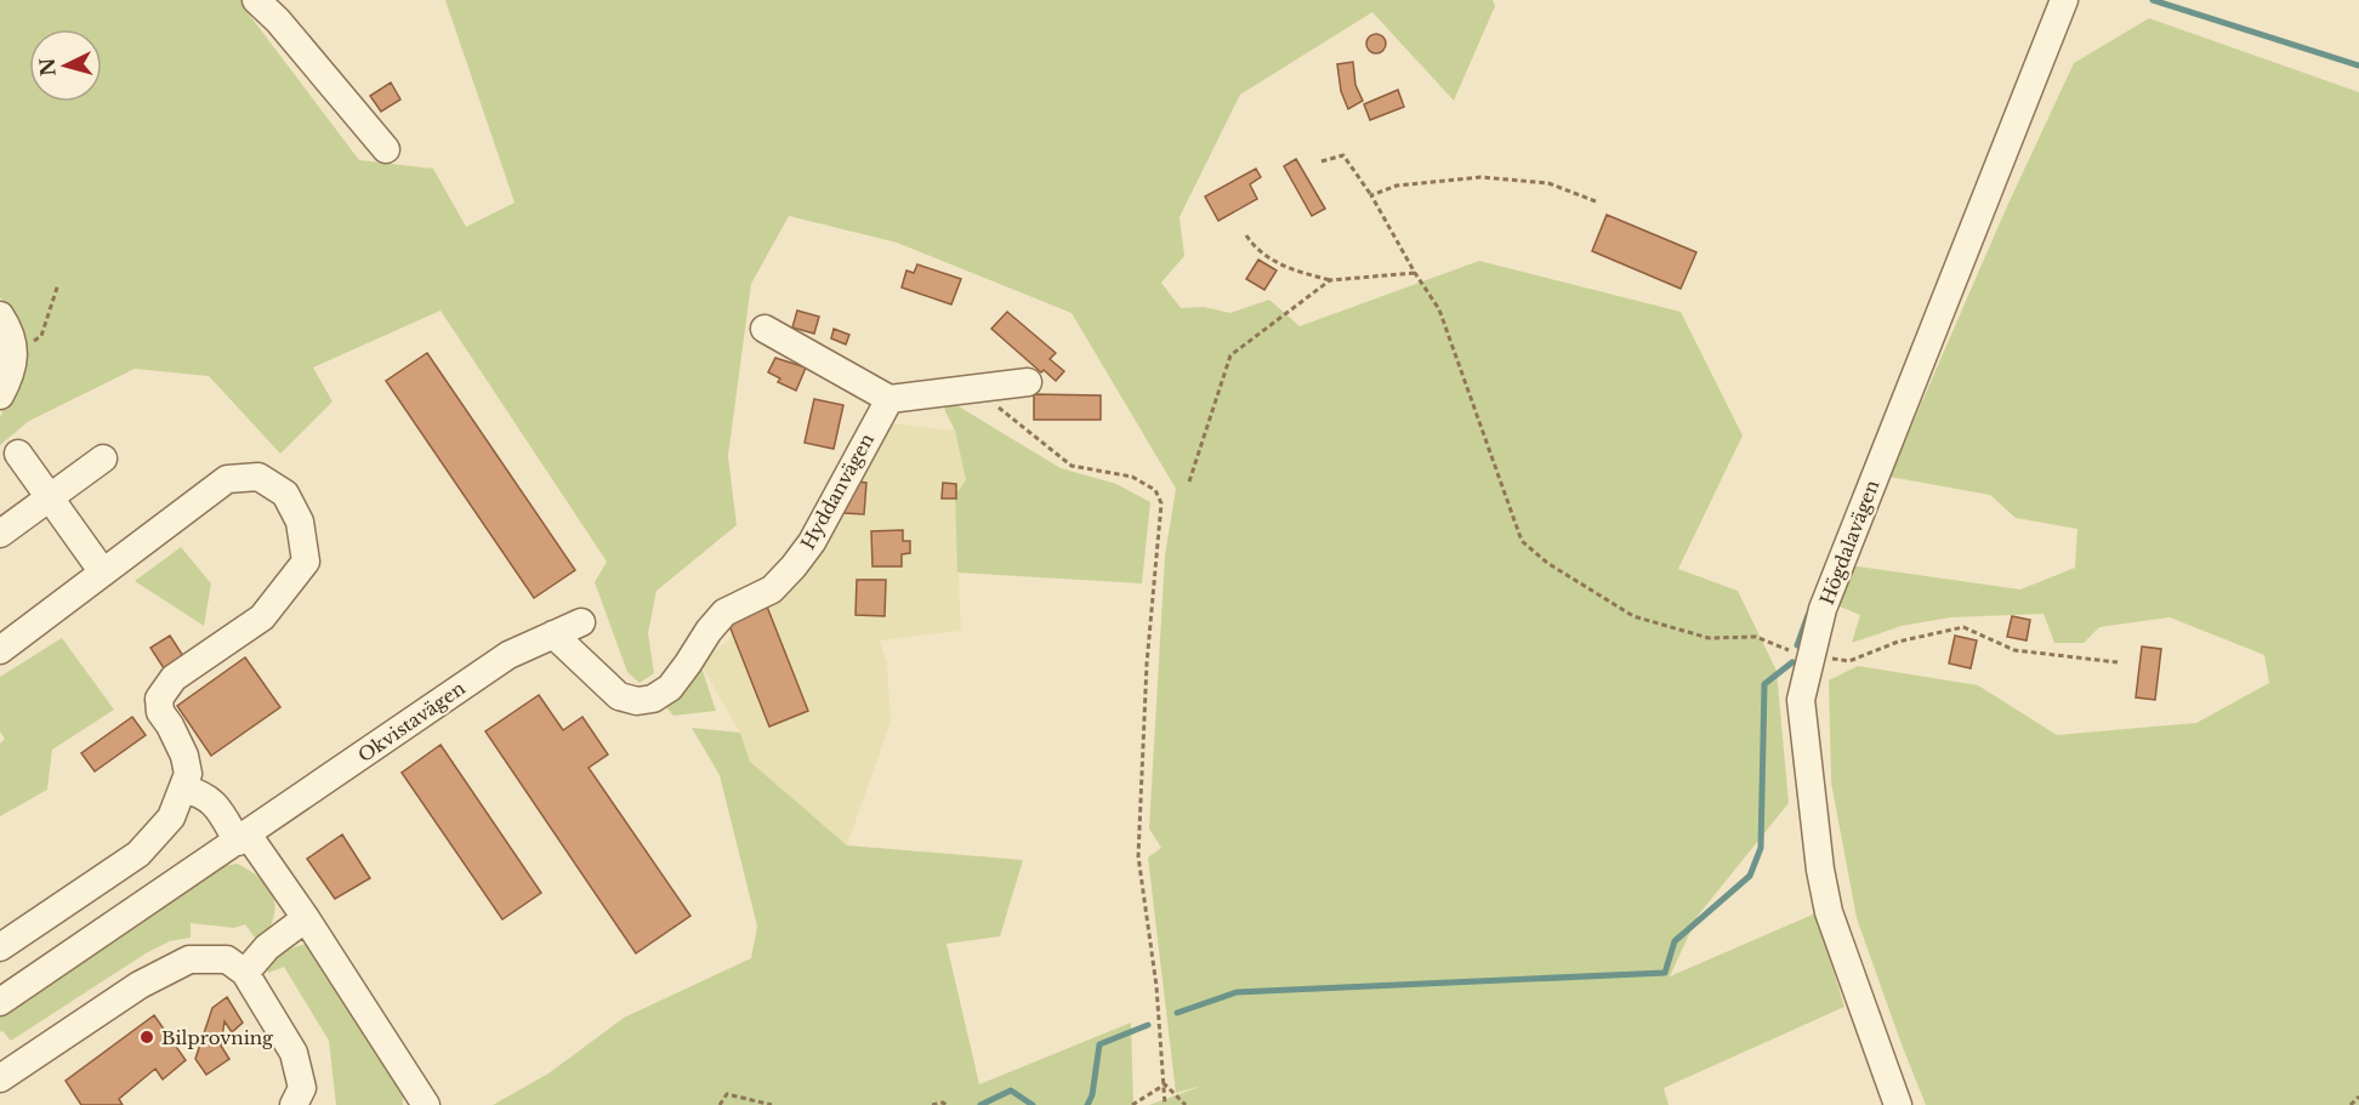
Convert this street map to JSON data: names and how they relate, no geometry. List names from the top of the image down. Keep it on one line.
{"streets":{"street":["Hyddanvägen","Högdalavägen","Okvistavägen"]},"crossings":[["Hyddanvägen","Okvistavägen"]],"places":["Bilprovning"],"north":"left"}
